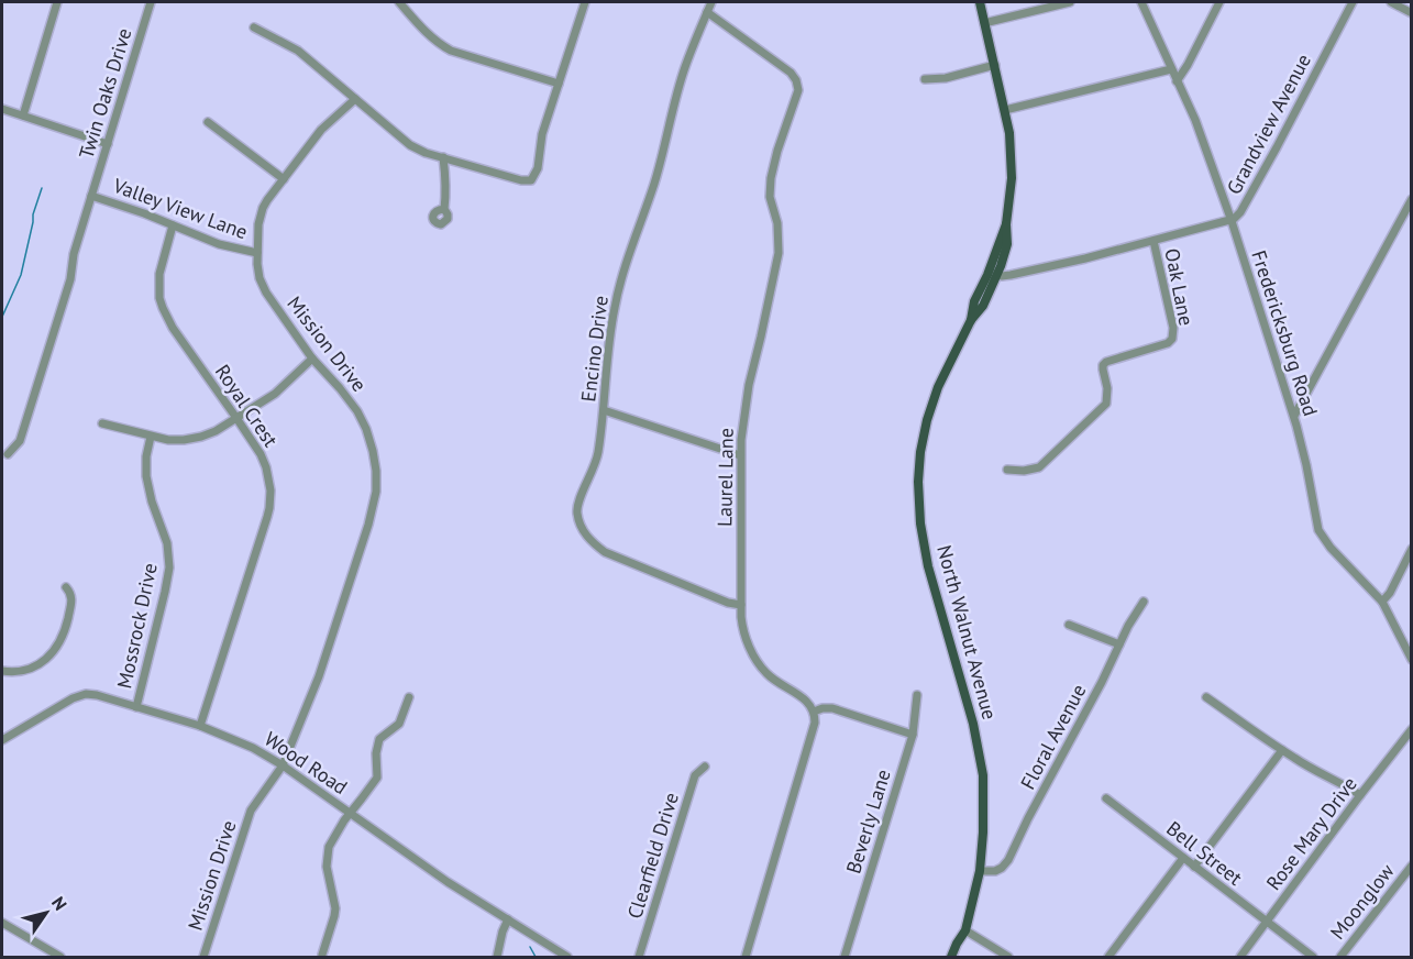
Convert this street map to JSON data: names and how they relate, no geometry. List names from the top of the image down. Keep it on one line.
{"streets":{"main road":["North Walnut Avenue"],"street":["Twin Oaks Drive","Grandview Avenue","Valley View Lane","Oak Lane","Fredericksburg Road","Mission Drive","Encino Drive","Royal Crest","Laurel Lane","Mossrock Drive","Floral Avenue","Wood Road","Beverly Lane","Rose Mary Drive","Bell Street","Clearfield Drive","Moonglow"]},"crossings":[["Twin Oaks Drive","Valley View Lane"],["Grandview Avenue","Oak Lane"],["Grandview Avenue","Fredericksburg Road"],["Grandview Avenue","North Walnut Avenue"],["Valley View Lane","Mission Drive"],["Valley View Lane","Royal Crest"],["Mission Drive","Wood Road"],["Encino Drive","Laurel Lane"],["Royal Crest","Wood Road"],["Mossrock Drive","Wood Road"],["North Walnut Avenue","Floral Avenue"],["Rose Mary Drive","Bell Street"]],"north":"top right"}
